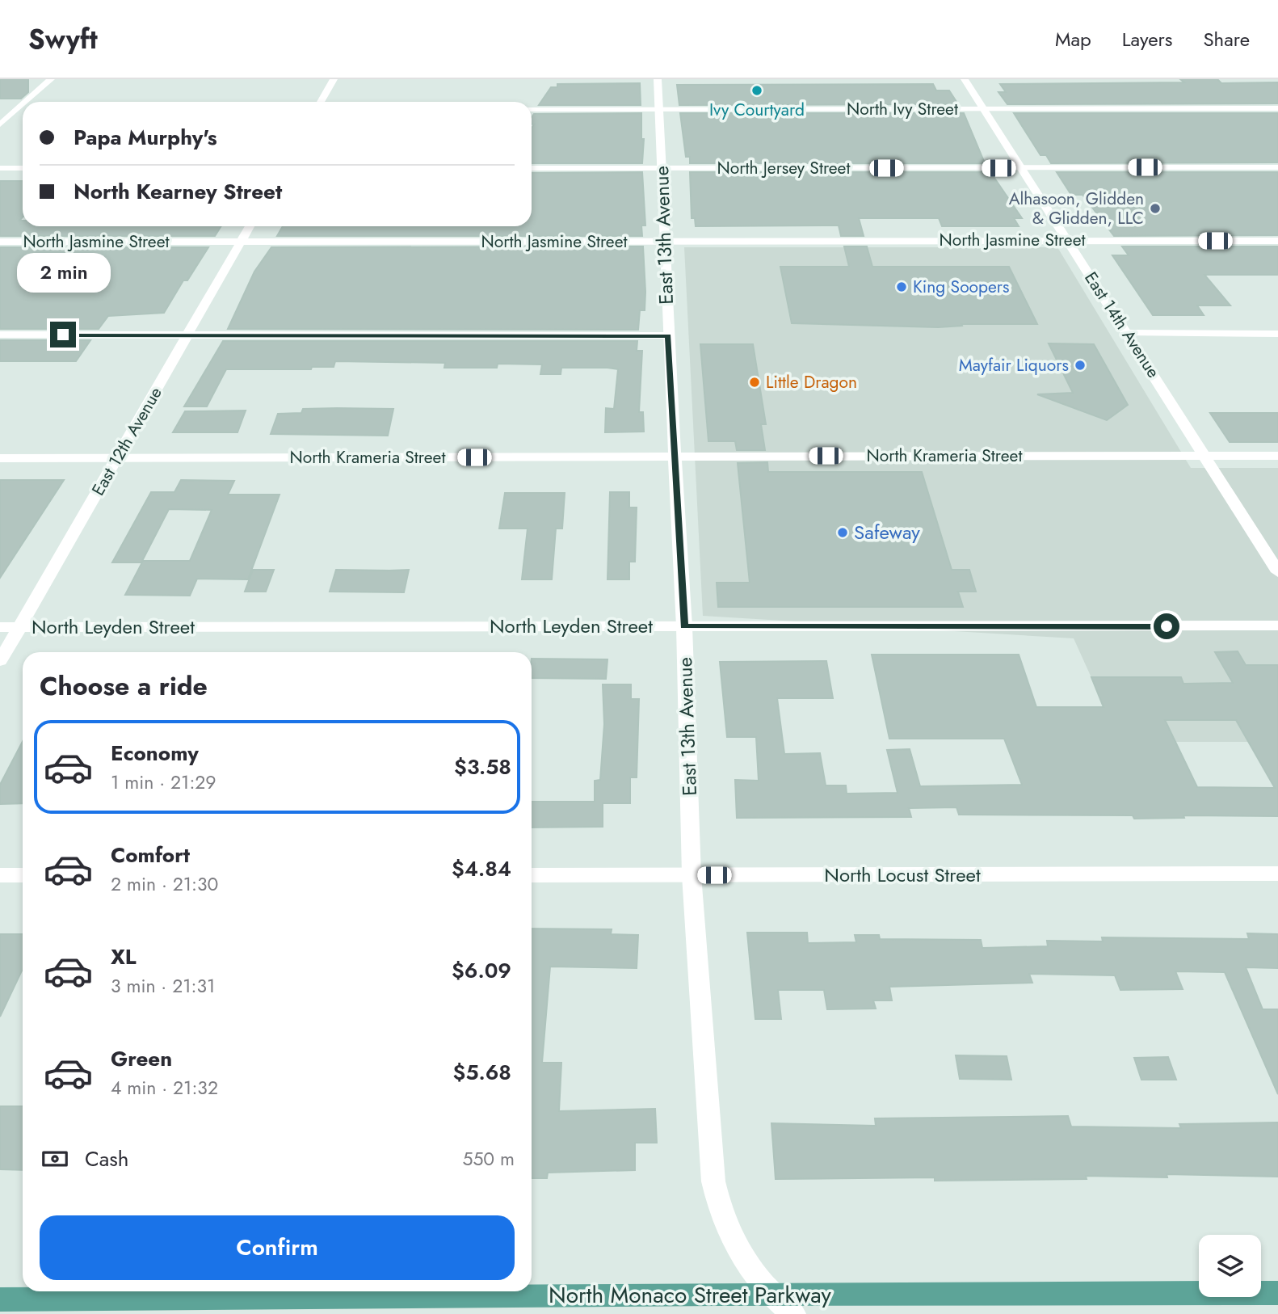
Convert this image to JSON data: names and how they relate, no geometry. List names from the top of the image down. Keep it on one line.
{"streets":{"main road":["North Monaco Street Parkway"],"street":["North Ivy Street","North Jersey Street","East 13th Avenue","North Jasmine Street","East 14th Avenue","East 12th Avenue","North Krameria Street","North Leyden Street","North Locust Street"]},"crossings":[["North Ivy Street","East 13th Avenue"],["North Ivy Street","East 14th Avenue"],["North Jersey Street","East 13th Avenue"],["North Jersey Street","East 14th Avenue"],["East 13th Avenue","North Jasmine Street"],["East 13th Avenue","North Krameria Street"],["East 13th Avenue","North Leyden Street"],["East 13th Avenue","North Locust Street"],["East 13th Avenue","North Monaco Street Parkway"],["North Jasmine Street","East 14th Avenue"],["North Jasmine Street","East 12th Avenue"],["East 14th Avenue","North Krameria Street"],["East 12th Avenue","North Krameria Street"],["East 12th Avenue","North Leyden Street"]],"places":["Ivy Courtyard","Alhasoon, Glidden & Glidden, LLC","King Soopers","Mayfair Liquors","Little Dragon","Safeway"],"page":{"header":"Swyft","nav":["Map","Layers","Share"],"banner":["Papa Murphy's","North Kearney Street"],"bubble":"2 min","heading":"Choose a ride","list":[{"name":"Economy","note":"1 min · 21:29","value":"$3.58"},{"name":"Comfort","note":"2 min · 21:30","value":"$4.84"},{"name":"XL","note":"3 min · 21:31","value":"$6.09"},{"name":"Green","note":"4 min · 21:32","value":"$5.68"}],"pay":["Cash","550 m"],"buttons":"Confirm"}}
